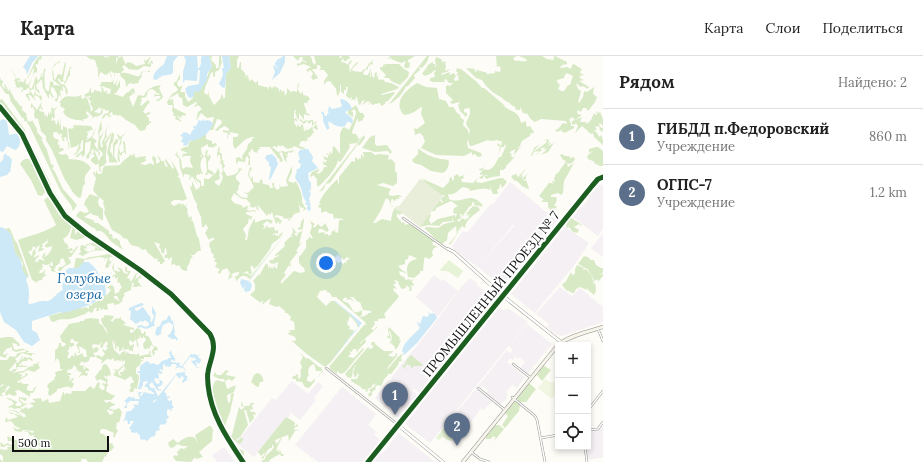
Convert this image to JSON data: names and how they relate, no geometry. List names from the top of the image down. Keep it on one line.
{"streets":{"street":["ПРОМЫШЛЕННЫЙ ПРОЕЗД № 7"]},"water":["Голубые озера"],"scale_bar":"500 m","page":{"header":"Карта","nav":["Карта","Слои","Поделиться"],"heading":["Рядом","Найдено: 2"],"list":[{"mark":"1","name":"ГИБДД п.Федоровский","note":"Учреждение","value":"860 m"},{"mark":"2","name":"ОГПС-7","note":"Учреждение","value":"1.2 km"}],"map_buttons":["+","−"],"pins":["1","2"],"scale":"500 m"}}
